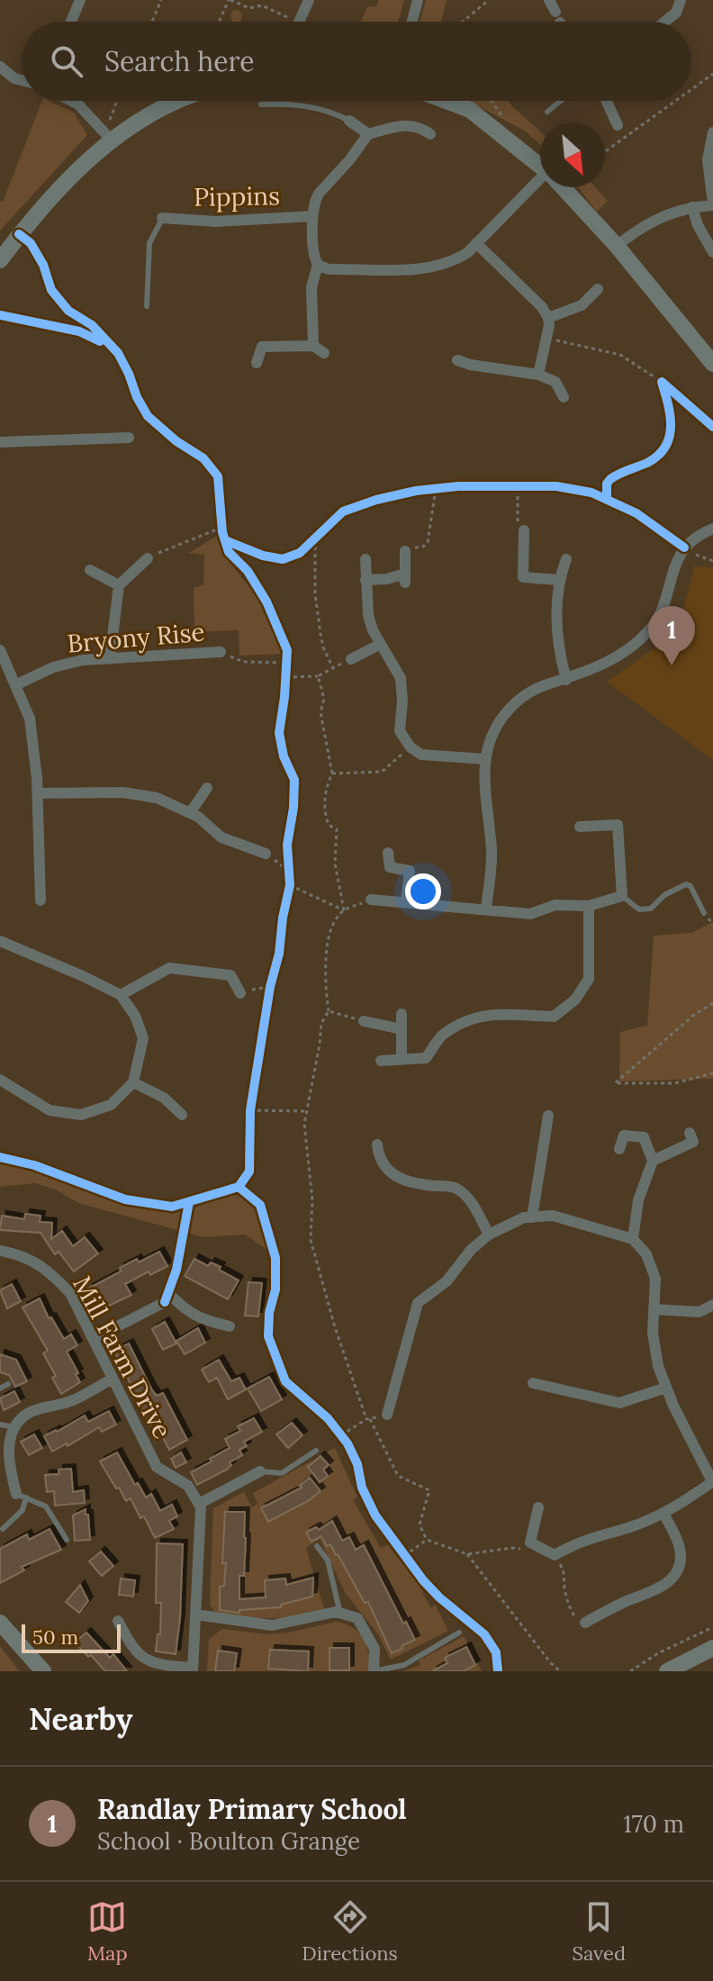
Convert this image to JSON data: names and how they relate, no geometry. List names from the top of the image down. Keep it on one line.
{"streets":{"street":["Pippins","Bryony Rise","Mill Farm Drive"]},"scale_bar":"50 m","north":"bottom right","page":{"search":"Search here","pins":"1","scale":"50 m","heading":"Nearby","list":[{"mark":"1","name":"Randlay Primary School","note":"School · Boulton Grange","value":"170 m"}],"nav":["Map","Directions","Saved"]}}
